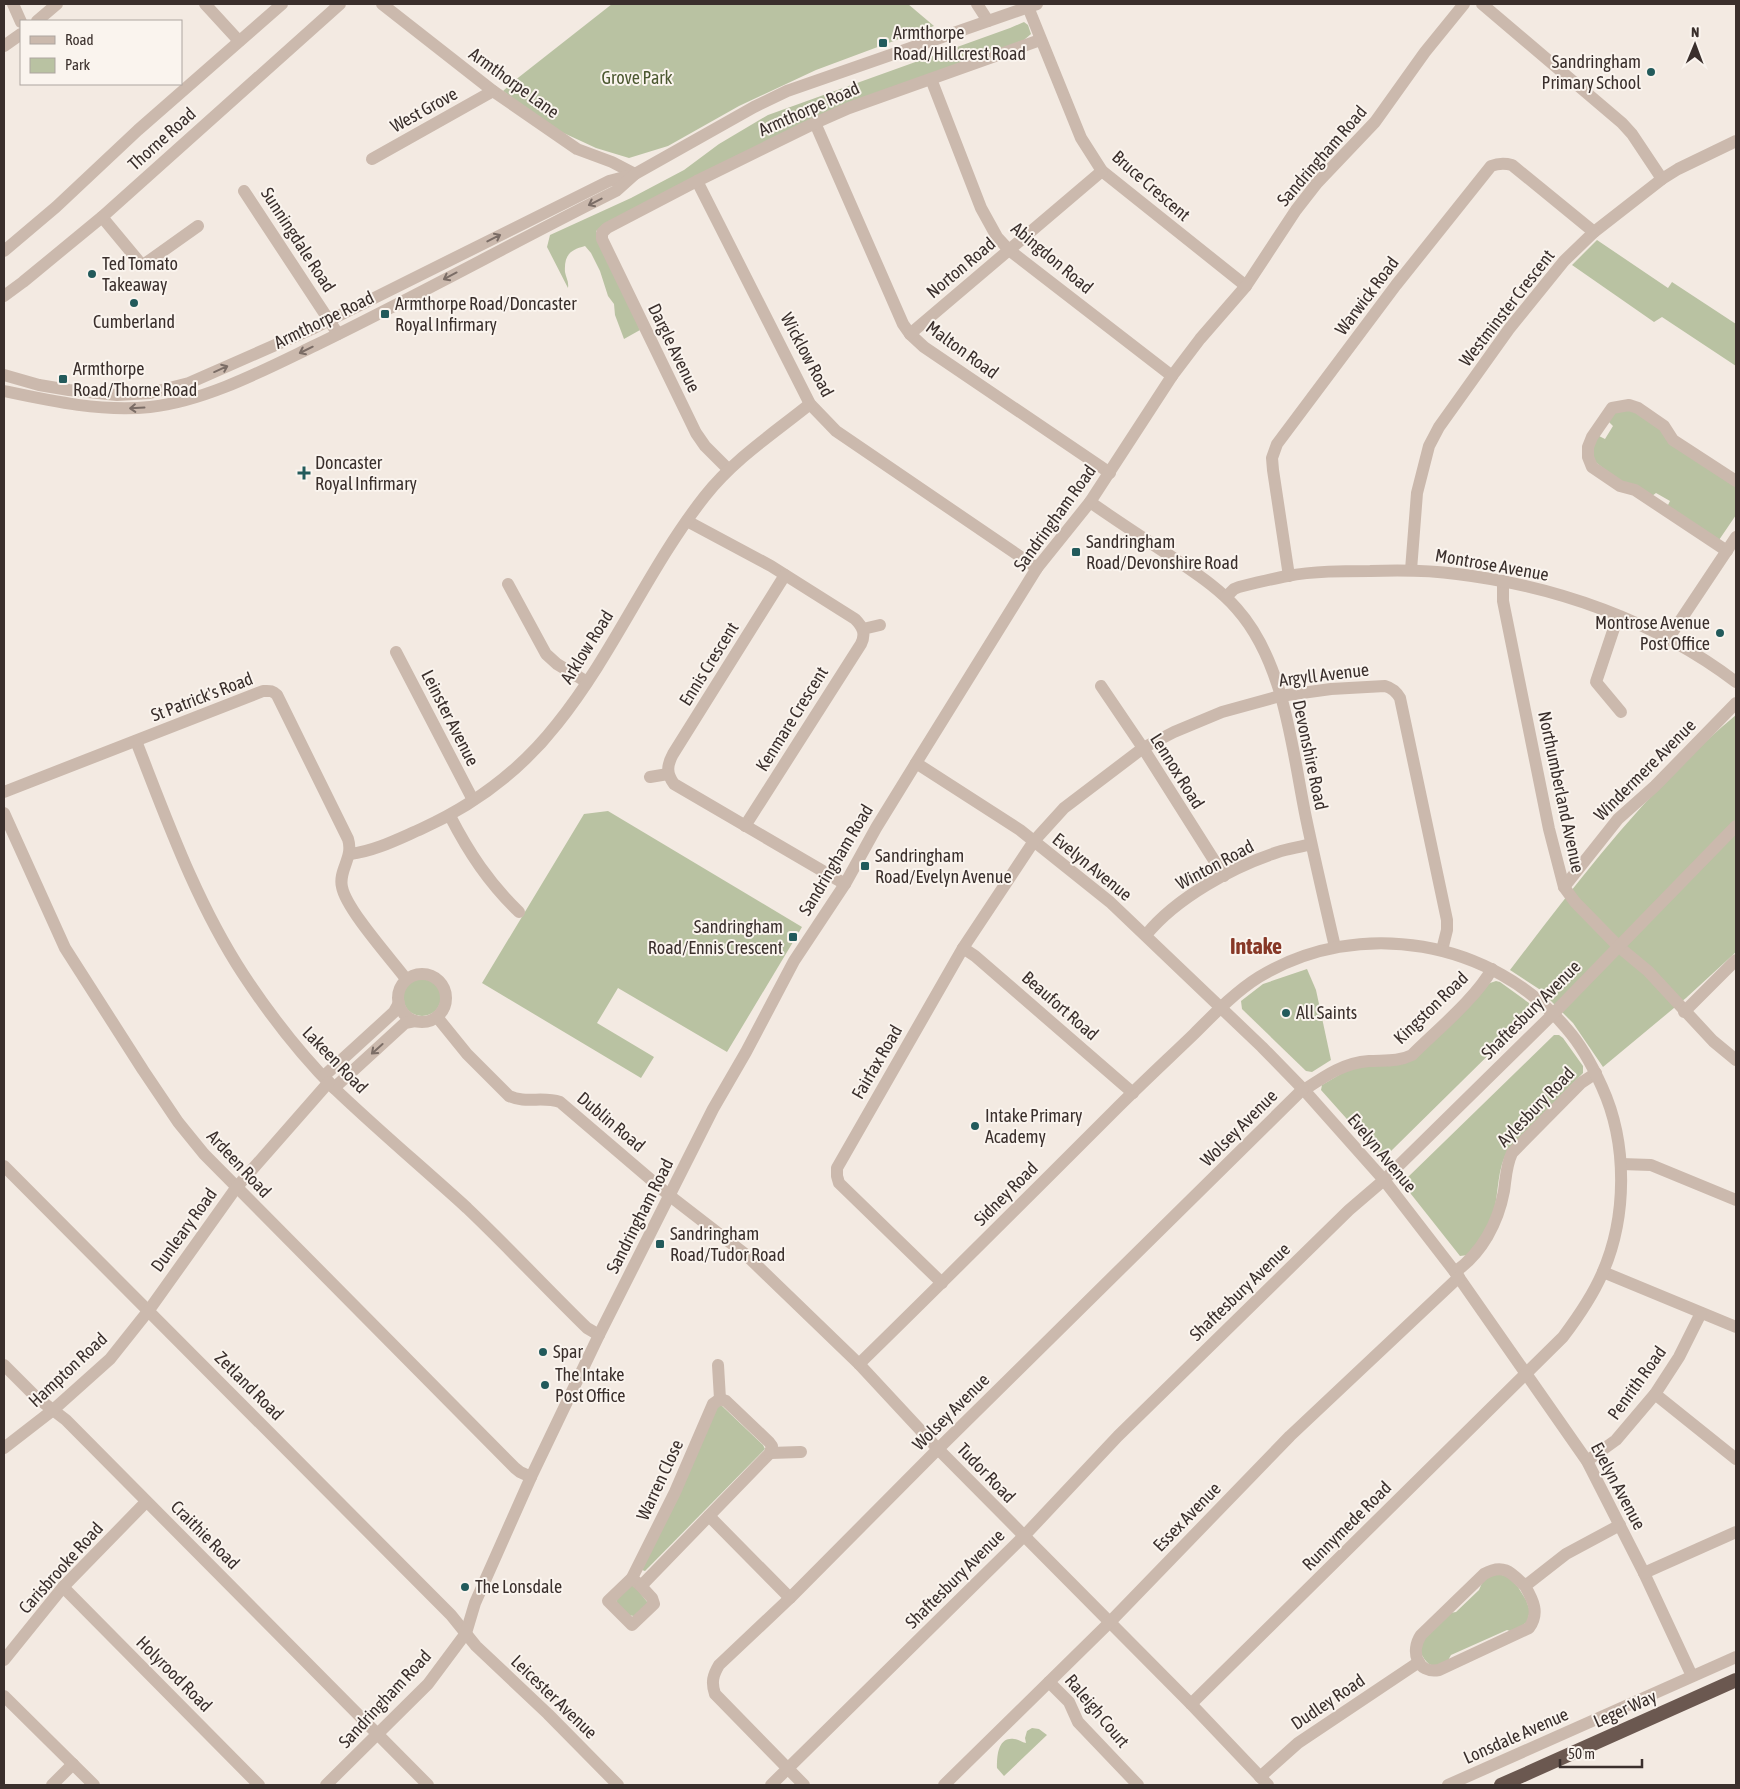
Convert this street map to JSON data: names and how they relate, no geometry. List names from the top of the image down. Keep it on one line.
{"streets":{"highway":["Leger Way"],"street":["Armthorpe Lane","Armthorpe Road","West Grove","Thorne Road","Sandringham Road","Bruce Crescent","Sunningdale Road","Abingdon Road","Norton Road","Warwick Road","Westminster Crescent","Dargle Avenue","Malton Road","Wicklow Road","Montrose Avenue","Arklow Road","Ennis Crescent","Argyll Avenue","St Patrick's Road","Leinster Avenue","Kenmare Crescent","Devonshire Road","Windermere Avenue","Lennox Road","Northumberland Avenue","Winton Road","Evelyn Avenue","Beaufort Road","Kingston Road","Shaftesbury Avenue","Lakeen Road","Fairfax Road","Aylesbury Road","Dublin Road","Wolsey Avenue","Ardeen Road","Sidney Road","Dunleary Road","Hampton Road","Penrith Road","Zetland Road","Tudor Road","Warren Close","Essex Avenue","Runnymede Road","Craithie Road","Carisbrooke Road","Holyrood Road","Leicester Avenue","Dudley Road","Raleigh Court","Lonsdale Avenue"]},"crossings":[["Armthorpe Lane","Armthorpe Road"],["Armthorpe Lane","West Grove"],["Armthorpe Road","Bruce Crescent"],["Armthorpe Road","Sunningdale Road"],["Armthorpe Road","Abingdon Road"],["Armthorpe Road","Dargle Avenue"],["Armthorpe Road","Malton Road"],["Armthorpe Road","Wicklow Road"],["Sandringham Road","Bruce Crescent"],["Sandringham Road","Abingdon Road"],["Sandringham Road","Malton Road"],["Sandringham Road","Wicklow Road"],["Sandringham Road","Devonshire Road"],["Sandringham Road","Evelyn Avenue"],["Sandringham Road","Lakeen Road"],["Sandringham Road","Dublin Road"],["Sandringham Road","Ardeen Road"],["Sandringham Road","Zetland Road"],["Sandringham Road","Tudor Road"],["Sandringham Road","Craithie Road"],["Sandringham Road","Leicester Avenue"],["Bruce Crescent","Norton Road"],["Abingdon Road","Norton Road"],["Norton Road","Malton Road"],["Warwick Road","Westminster Crescent"],["Warwick Road","Montrose Avenue"],["Westminster Crescent","Montrose Avenue"],["Dargle Avenue","Arklow Road"],["Wicklow Road","Arklow Road"],["Montrose Avenue","Devonshire Road"],["Montrose Avenue","Northumberland Avenue"],["Arklow Road","St Patrick's Road"],["Arklow Road","Leinster Avenue"],["Argyll Avenue","Devonshire Road"],["Argyll Avenue","Lennox Road"],["Argyll Avenue","Evelyn Avenue"],["Argyll Avenue","Fairfax Road"],["Argyll Avenue","Sidney Road"],["St Patrick's Road","Lakeen Road"],["Devonshire Road","Winton Road"],["Devonshire Road","Sidney Road"],["Windermere Avenue","Northumberland Avenue"],["Lennox Road","Winton Road"],["Northumberland Avenue","Shaftesbury Avenue"],["Winton Road","Evelyn Avenue"],["Evelyn Avenue","Kingston Road"],["Evelyn Avenue","Shaftesbury Avenue"],["Evelyn Avenue","Fairfax Road"],["Evelyn Avenue","Aylesbury Road"],["Evelyn Avenue","Wolsey Avenue"],["Evelyn Avenue","Sidney Road"],["Evelyn Avenue","Penrith Road"],["Evelyn Avenue","Essex Avenue"],["Evelyn Avenue","Runnymede Road"],["Evelyn Avenue","Lonsdale Avenue"],["Beaufort Road","Fairfax Road"],["Beaufort Road","Sidney Road"],["Kingston Road","Wolsey Avenue"],["Kingston Road","Sidney Road"],["Shaftesbury Avenue","Wolsey Avenue"],["Shaftesbury Avenue","Sidney Road"],["Shaftesbury Avenue","Tudor Road"],["Shaftesbury Avenue","Runnymede Road"],["Lakeen Road","Dunleary Road"],["Fairfax Road","Sidney Road"],["Aylesbury Road","Essex Avenue"],["Aylesbury Road","Runnymede Road"],["Dublin Road","Dunleary Road"],["Dublin Road","Tudor Road"],["Wolsey Avenue","Tudor Road"],["Ardeen Road","Dunleary Road"],["Sidney Road","Tudor Road"],["Sidney Road","Runnymede Road"],["Dunleary Road","Hampton Road"],["Dunleary Road","Zetland Road"],["Hampton Road","Zetland Road"],["Hampton Road","Craithie Road"],["Zetland Road","Leicester Avenue"],["Tudor Road","Essex Avenue"],["Tudor Road","Runnymede Road"],["Tudor Road","Dudley Road"],["Essex Avenue","Raleigh Court"],["Craithie Road","Carisbrooke Road"],["Carisbrooke Road","Holyrood Road"]],"districts":["Intake"],"parks":["Grove Park"],"places":{"transit":["Armthorpe Road/Hillcrest Road","Armthorpe Road/Doncaster Royal Infirmary","Armthorpe Road/Thorne Road","Sandringham Road/Devonshire Road","Sandringham Road/Evelyn Avenue","Sandringham Road/Ennis Crescent","Sandringham Road/Tudor Road"],"other":["Sandringham Primary School","Ted Tomato Takeaway","Cumberland","Montrose Avenue Post Office","All Saints","Intake Primary Academy","Spar","The Intake Post Office","The Lonsdale"],"health":["Doncaster Royal Infirmary"]},"legend":["Road","Park"],"scale_bar":"50 m","north":"top"}
